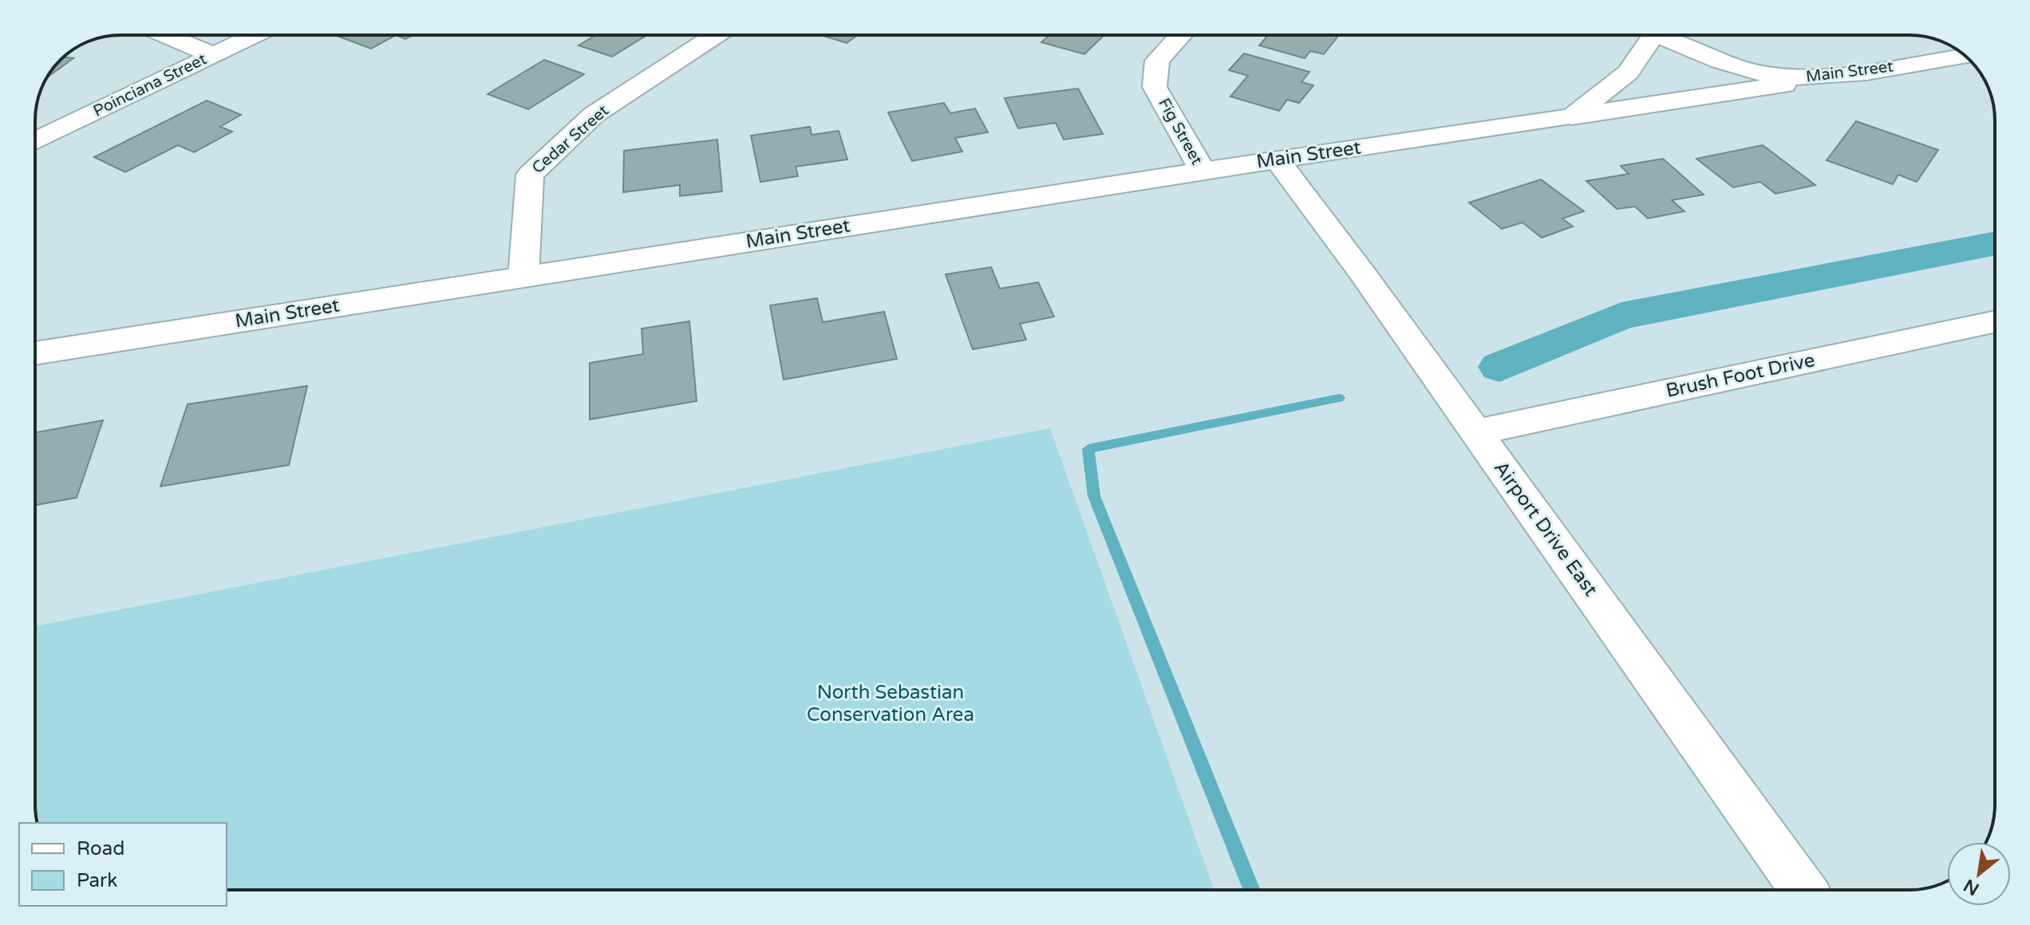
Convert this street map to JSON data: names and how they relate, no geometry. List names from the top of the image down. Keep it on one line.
{"streets":{"street":["Main Street","Poinciana Street","Fig Street","Cedar Street","Brush Foot Drive","Airport Drive East"]},"crossings":[["Main Street","Fig Street"],["Main Street","Cedar Street"],["Main Street","Airport Drive East"],["Brush Foot Drive","Airport Drive East"]],"parks":["North Sebastian Conservation Area"],"legend":["Road","Park"],"north":"bottom left"}
